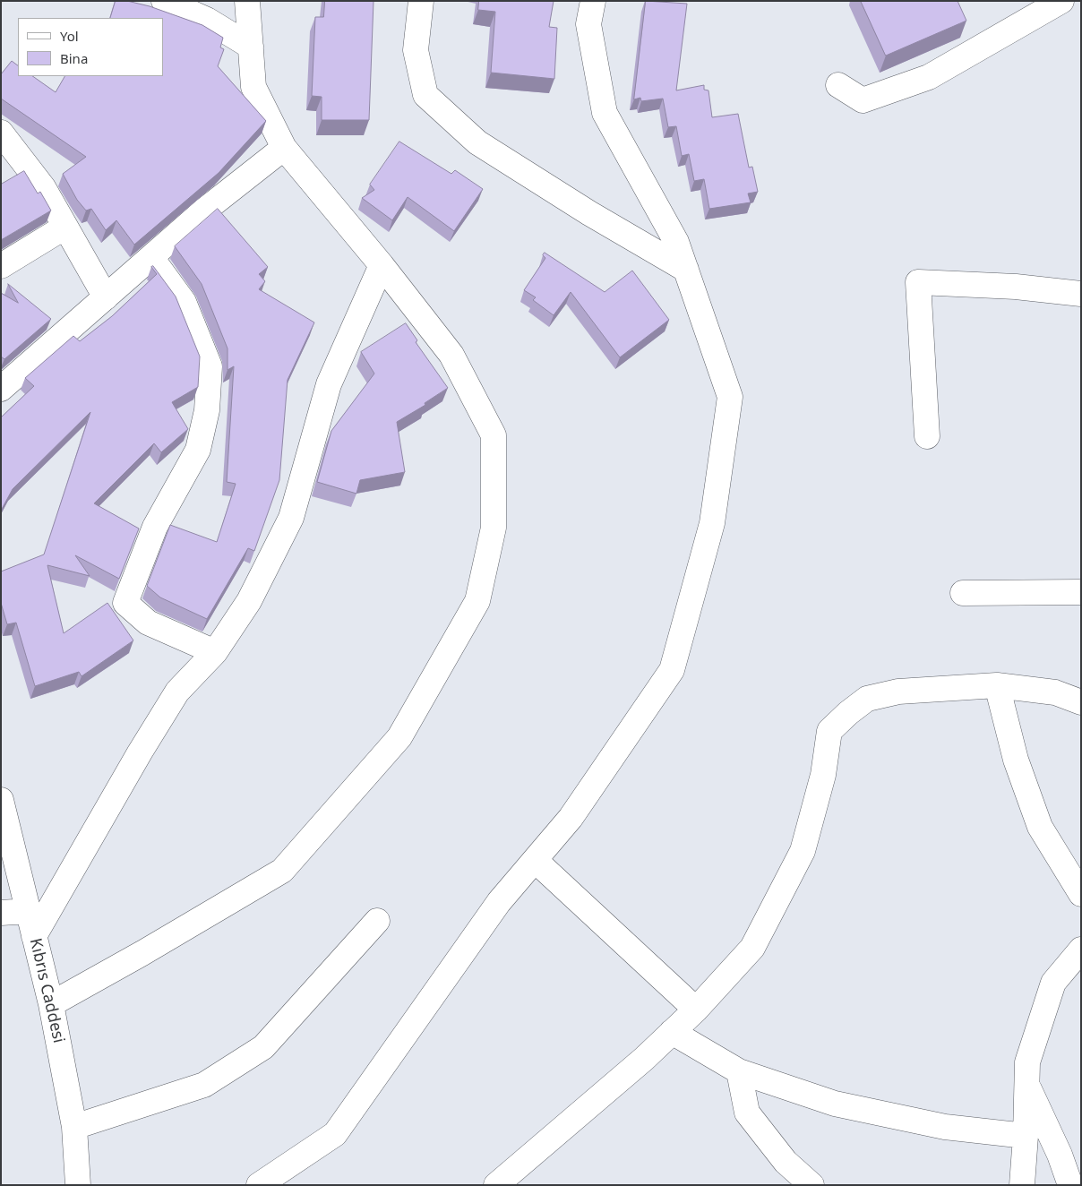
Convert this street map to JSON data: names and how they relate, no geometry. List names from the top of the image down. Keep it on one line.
{"streets":{"street":["Kıbrıs Caddesi"]},"legend":["Yol","Bina"]}
